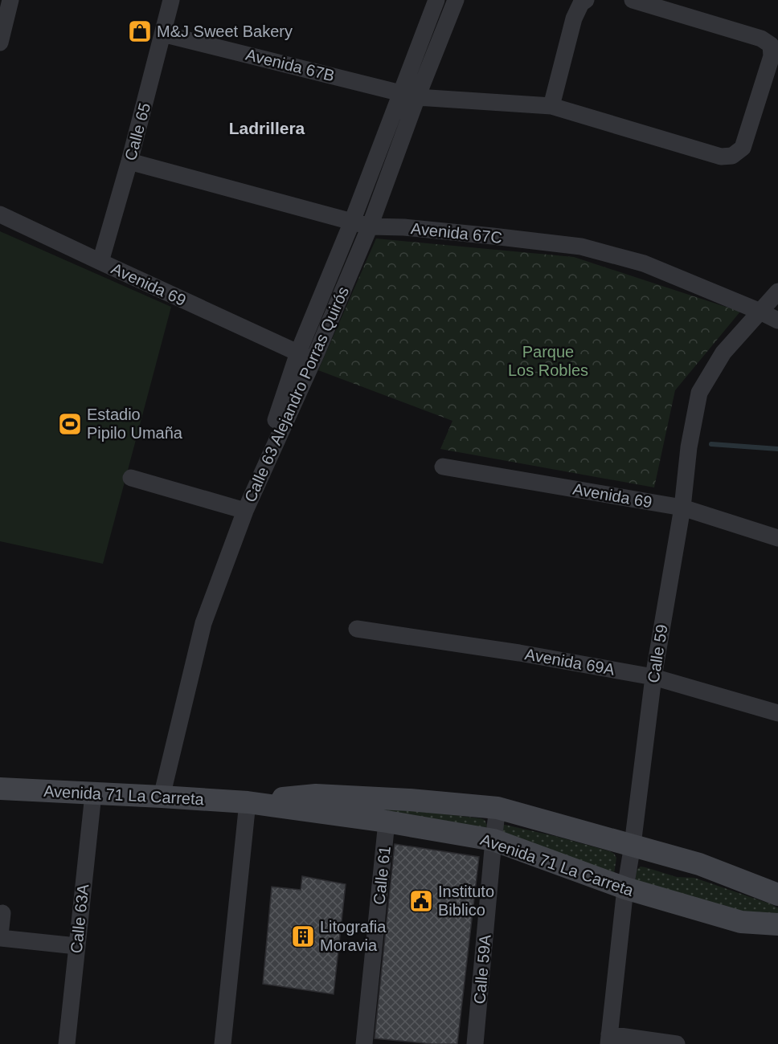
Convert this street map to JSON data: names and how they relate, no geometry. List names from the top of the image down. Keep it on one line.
{"streets":{"street":["Avenida 67B","Calle 65","Avenida 67C","Avenida 69","Calle 63 Alejandro Porras Quirós","Calle 59","Avenida 69A","Avenida 71 La Carreta","Calle 61","Calle 63A","Calle 59A"]},"crossings":[["Avenida 67B","Calle 65"],["Avenida 67B","Calle 63 Alejandro Porras Quirós"],["Calle 65","Avenida 67C"],["Calle 65","Avenida 69"],["Avenida 67C","Calle 63 Alejandro Porras Quirós"],["Avenida 67C","Calle 59"],["Avenida 69","Calle 63 Alejandro Porras Quirós"],["Avenida 69","Calle 59"],["Calle 63 Alejandro Porras Quirós","Avenida 71 La Carreta"],["Calle 59","Avenida 69A"],["Calle 59","Avenida 71 La Carreta"],["Avenida 71 La Carreta","Calle 61"],["Avenida 71 La Carreta","Calle 63A"],["Avenida 71 La Carreta","Calle 59A"]],"districts":["Ladrillera"],"parks":["Parque Los Robles"],"places":{"shop":["M&J Sweet Bakery"],"sports":["Estadio Pipilo Umaña"],"public building":["Instituto Biblico"],"building":["Litografia Moravia"]}}
